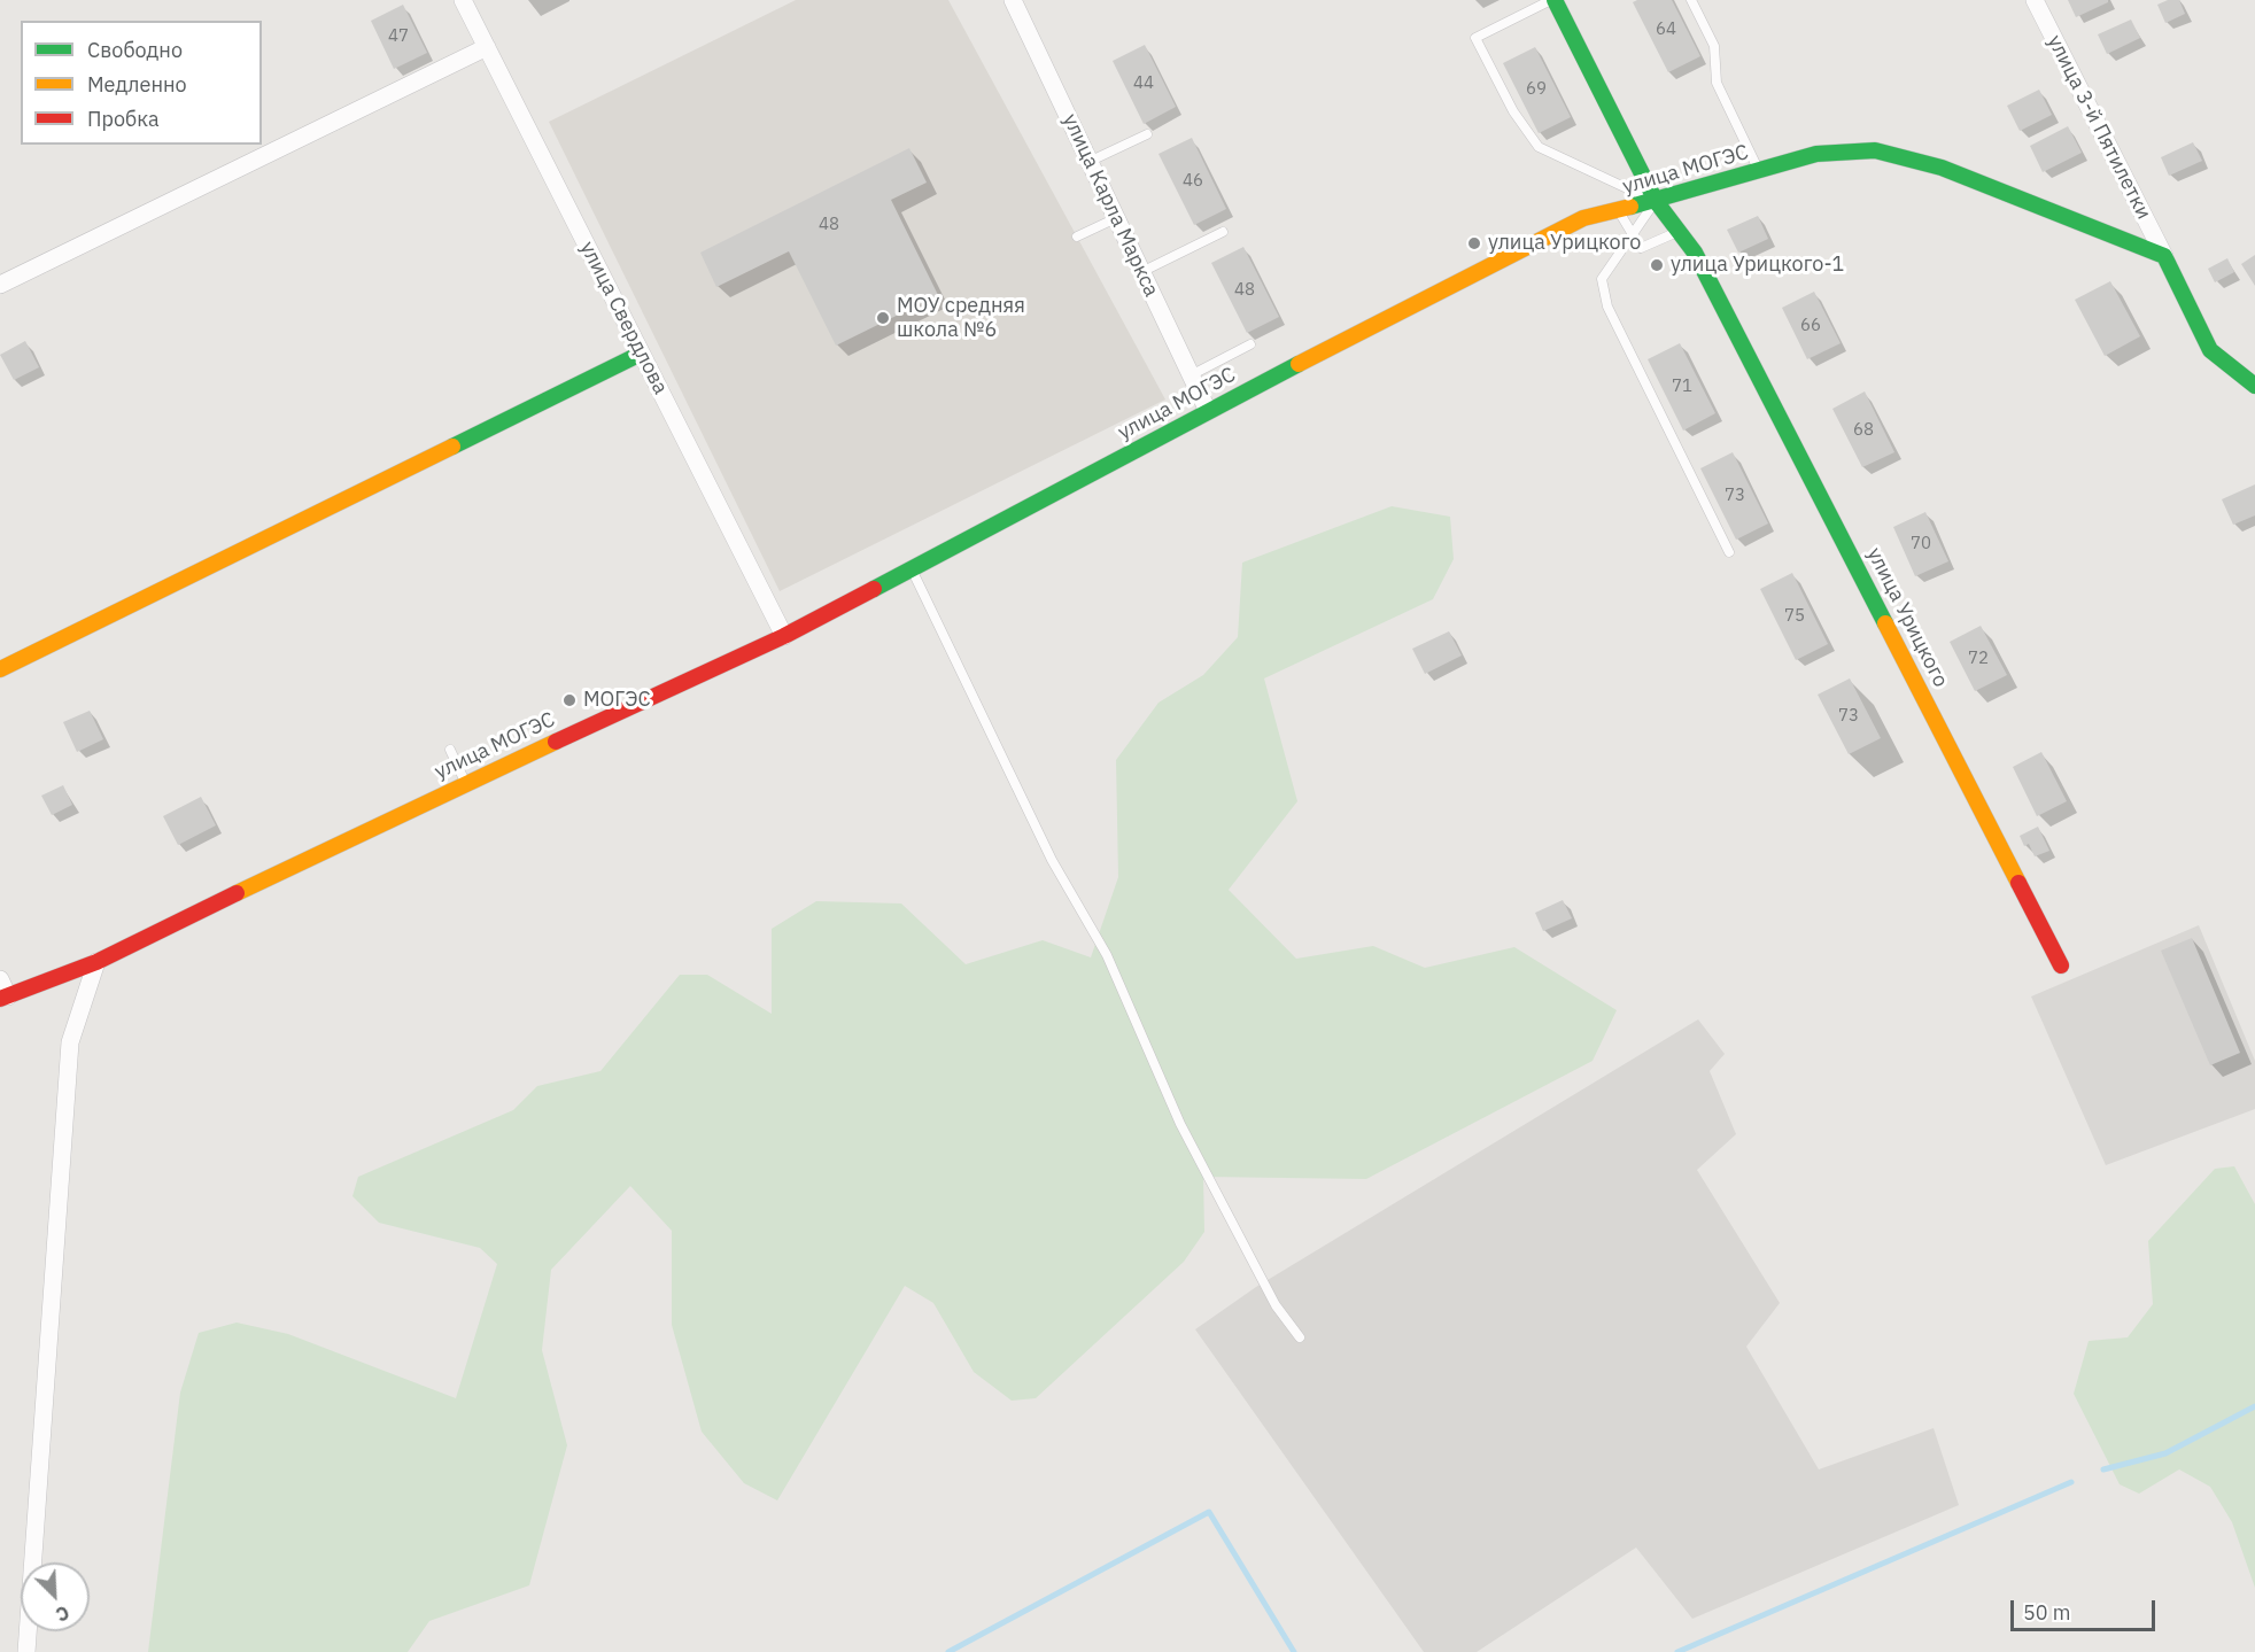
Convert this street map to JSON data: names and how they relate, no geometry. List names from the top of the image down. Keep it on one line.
{"streets":{"street":["улица 3-й Пятилетки","улица МОГЭС","улица Карла Маркса","улица Свердлова","улица Урицкого"]},"crossings":[["улица 3-й Пятилетки","улица МОГЭС"],["улица МОГЭС","улица Карла Маркса"],["улица МОГЭС","улица Свердлова"],["улица МОГЭС","улица Урицкого"]],"places":["улица Урицкого","улица Урицкого-1","МОУ средняя школа №6","МОГЭС"],"house_numbers":["64","47","44","69","46","48","48","66","71","68","73","70","75","72","73"],"legend":["Свободно","Медленно","Пробка"],"scale_bar":"50 m","north":"bottom right"}
